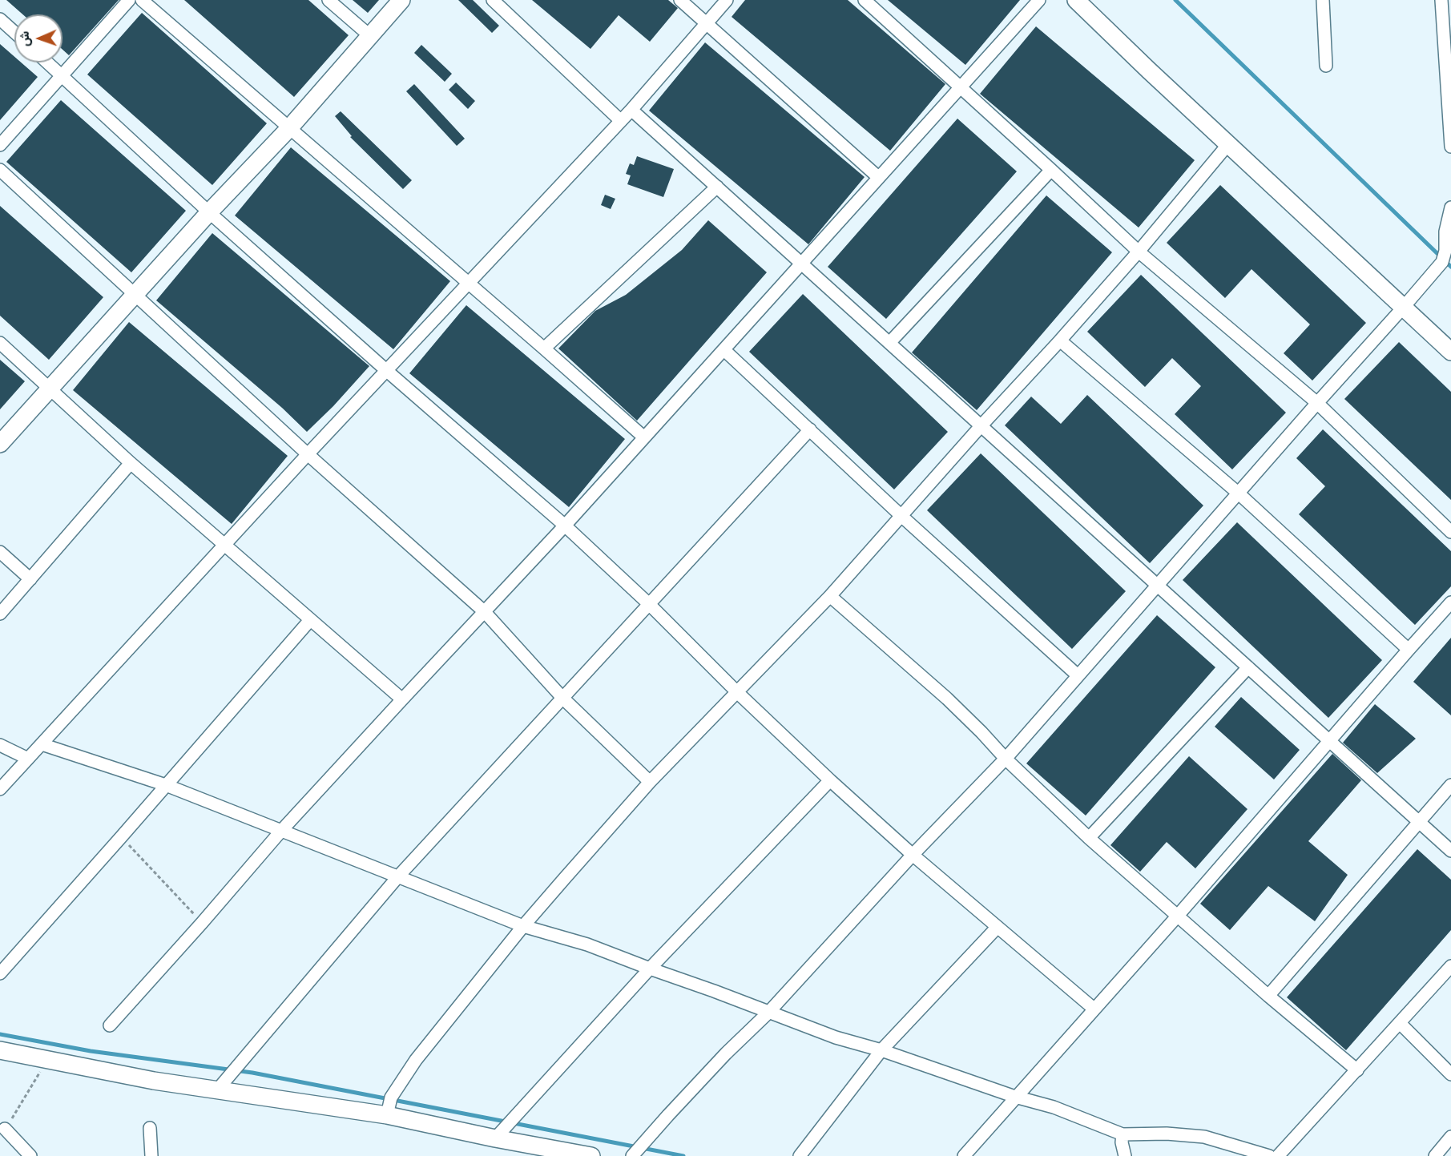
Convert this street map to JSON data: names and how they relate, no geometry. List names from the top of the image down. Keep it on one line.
{"north":"left"}
